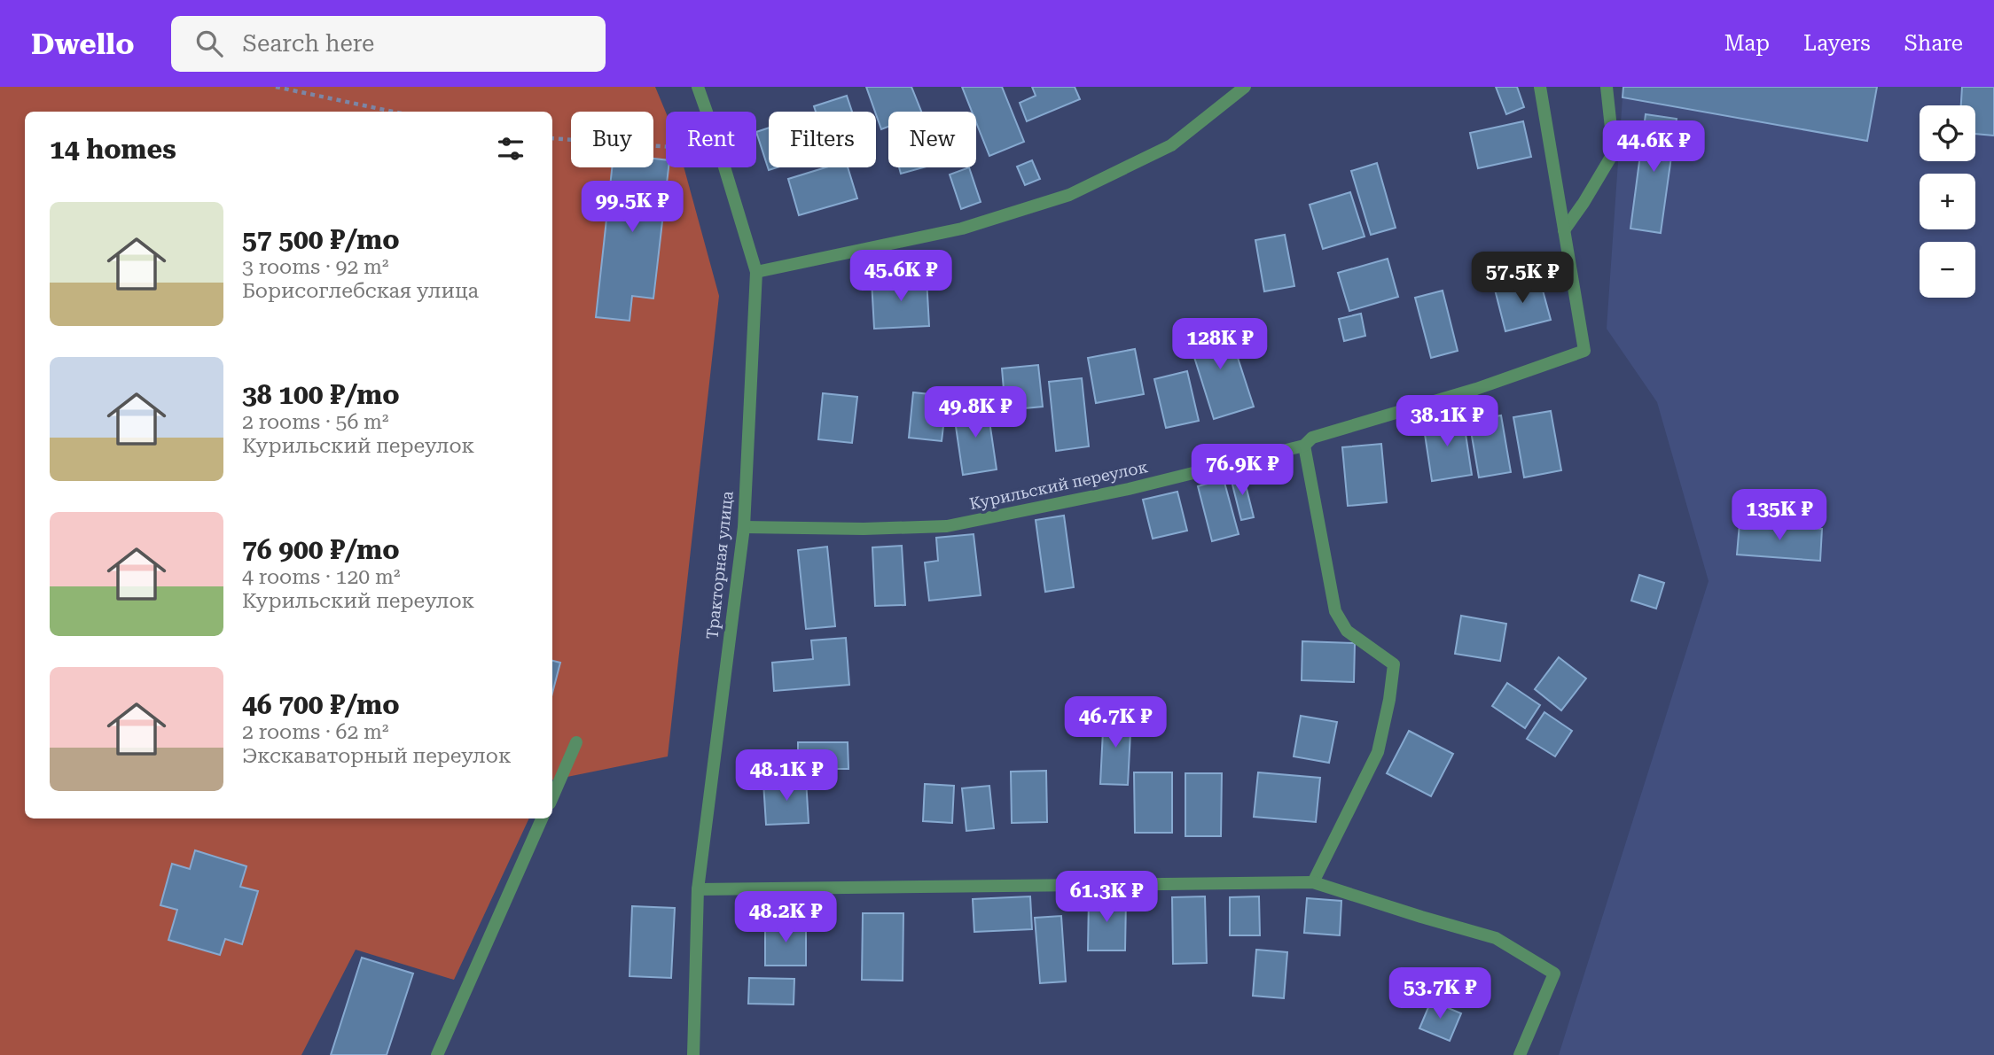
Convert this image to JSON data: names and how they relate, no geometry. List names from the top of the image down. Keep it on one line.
{"streets":{"street":["Курильский переулок","Тракторная улица"]},"crossings":[["Курильский переулок","Тракторная улица"]],"page":{"header":"Dwello","search":"Search here","nav":["Map","Layers","Share"],"map_buttons":["+","−"],"chip":["Buy","Rent","Filters","New"],"heading":"14 homes","price":["44.6K ₽","99.5K ₽","45.6K ₽","57.5K ₽","128K ₽","49.8K ₽","38.1K ₽","76.9K ₽","135K ₽","46.7K ₽","48.1K ₽","61.3K ₽","48.2K ₽","53.7K ₽"],"list":[{"name":"57 500 ₽/mo","note":"3 rooms · 92 m² · Борисоглебская улица"},{"name":"38 100 ₽/mo","note":"2 rooms · 56 m² · Курильский переулок"},{"name":"76 900 ₽/mo","note":"4 rooms · 120 m² · Курильский переулок"},{"name":"46 700 ₽/mo","note":"2 rooms · 62 m² · Экскаваторный переулок"}]}}
